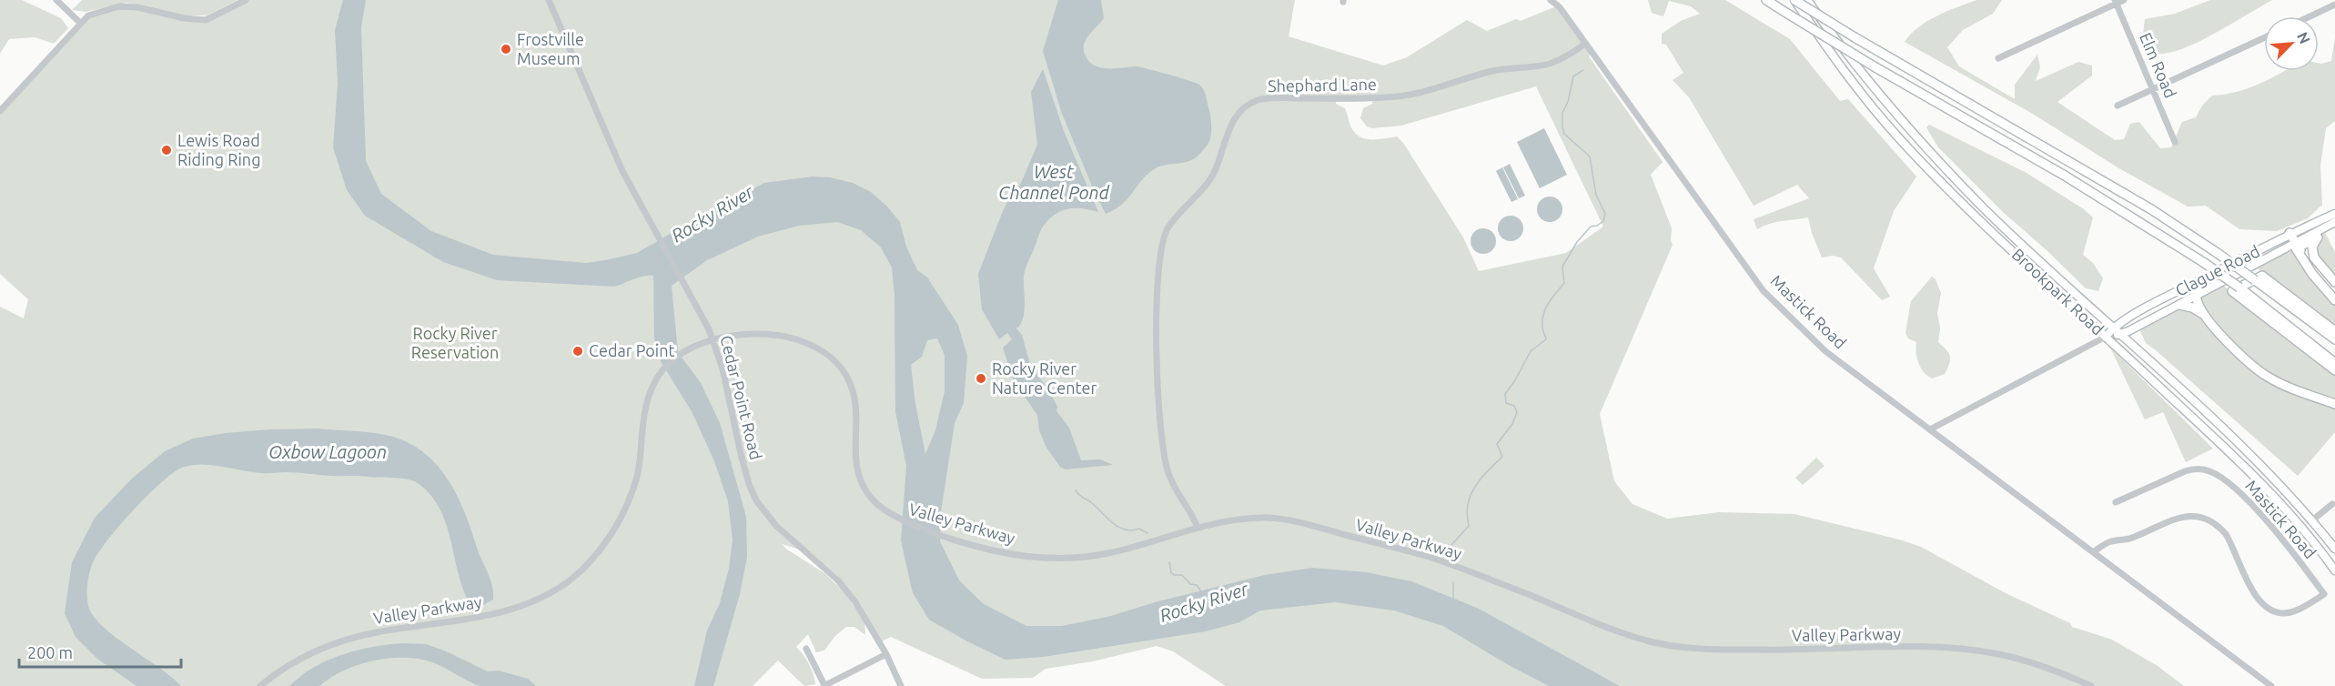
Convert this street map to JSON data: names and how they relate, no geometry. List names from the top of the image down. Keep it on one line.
{"streets":{"main road":["Clague Road","Brookpark Road"],"street":["Elm Road","Shephard Lane","Mastick Road","Cedar Point Road","Valley Parkway"]},"crossings":[["Shephard Lane","Mastick Road"],["Shephard Lane","Valley Parkway"],["Clague Road","Brookpark Road"],["Clague Road","Mastick Road"],["Cedar Point Road","Valley Parkway"]],"water":["West Channel Pond","Rocky River","Oxbow Lagoon"],"parks":["Rocky River Reservation"],"places":["Frostville Museum","Lewis Road Riding Ring","Cedar Point","Rocky River Nature Center"],"scale_bar":"200 m","north":"top right"}
